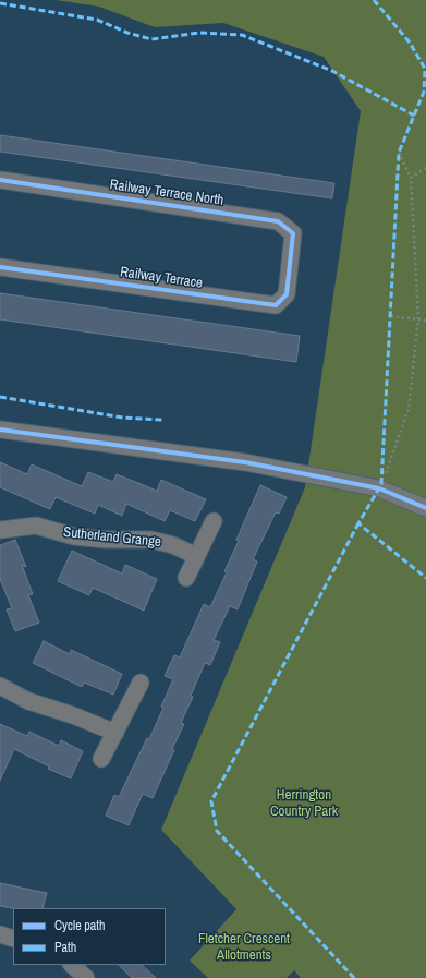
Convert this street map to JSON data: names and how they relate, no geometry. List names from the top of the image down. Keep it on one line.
{"streets":{"street":["Railway Terrace North","Railway Terrace","Sutherland Grange"]},"crossings":[["Railway Terrace North","Railway Terrace"]],"parks":["Herrington Country Park","Fletcher Crescent Allotments"],"legend":["Cycle path","Path"]}
